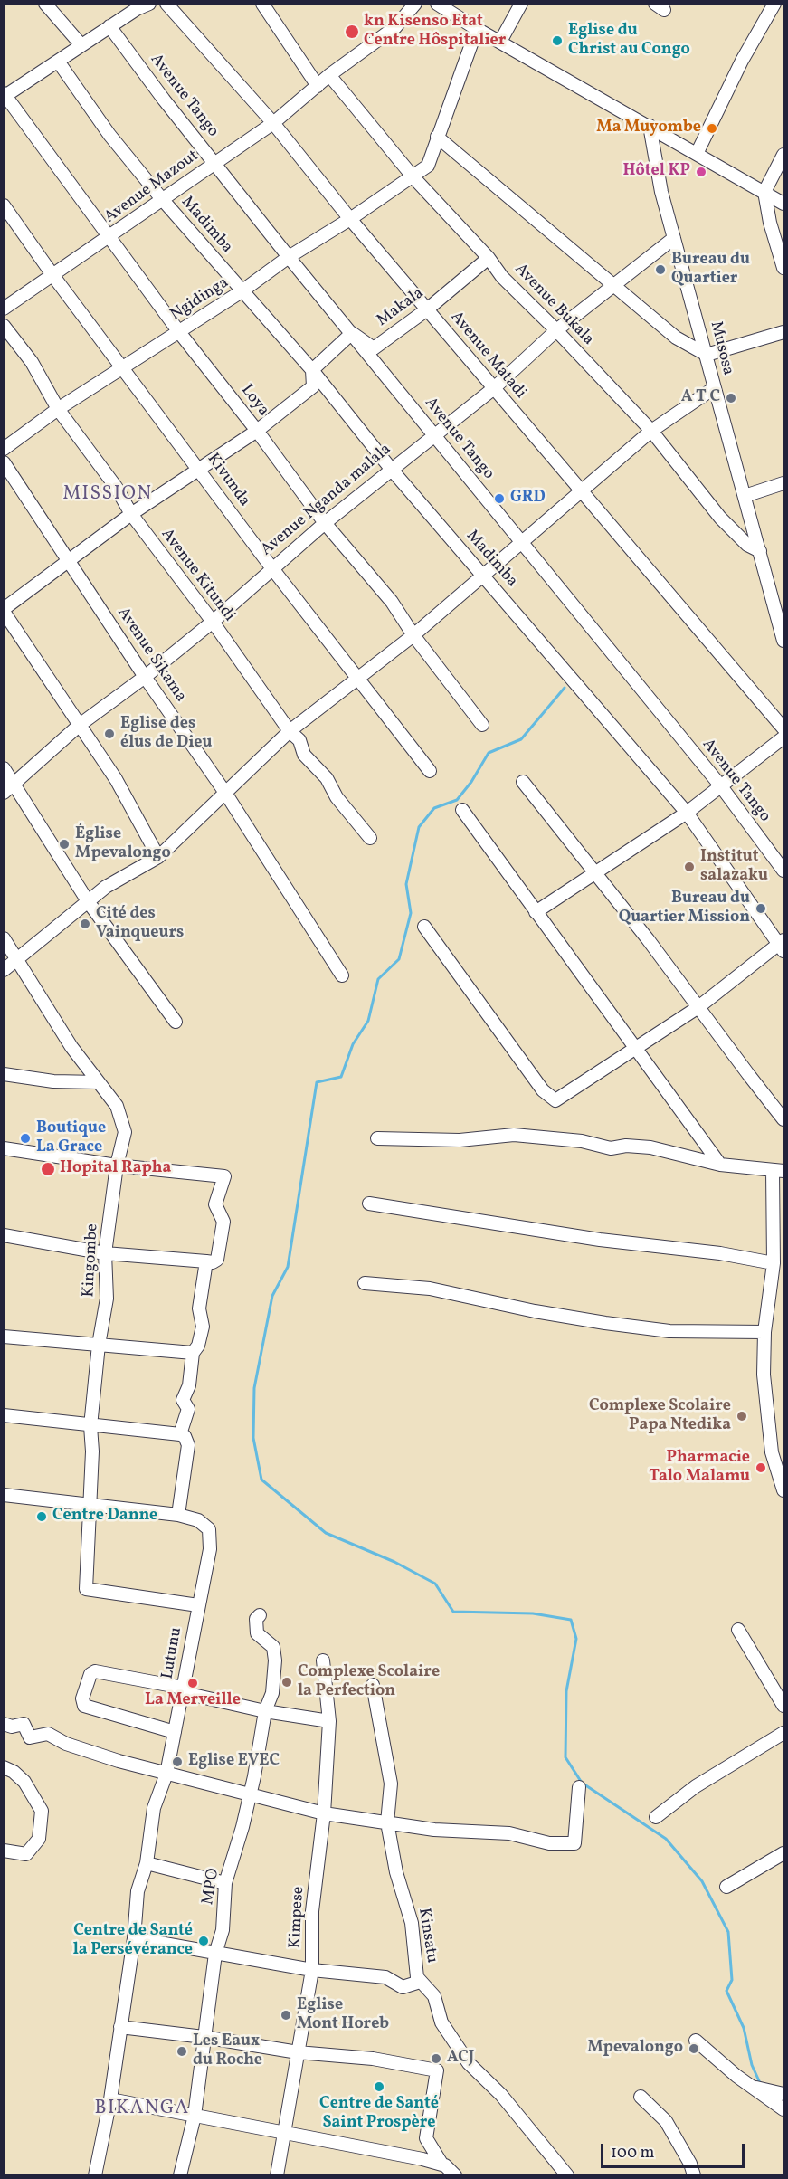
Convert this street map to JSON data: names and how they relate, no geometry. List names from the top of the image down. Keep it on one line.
{"streets":{"street":["Avenue Tango","Avenue Mazout","Madimba","Ngidinga","Avenue Bukala","Makala","Musosa","Avenue Matadi","Loya","Kivunda","Avenue Nganda malala","Avenue Kitundi","Avenue Sikama","Kingombe","Lutunu","MPO","Kimpese","Kinsatu"]},"crossings":[["Avenue Tango","Avenue Mazout"],["Avenue Tango","Ngidinga"],["Avenue Tango","Makala"],["Avenue Tango","Avenue Nganda malala"],["Avenue Mazout","Madimba"],["Avenue Mazout","Avenue Bukala"],["Avenue Mazout","Avenue Matadi"],["Avenue Mazout","Loya"],["Avenue Mazout","Kivunda"],["Madimba","Ngidinga"],["Madimba","Avenue Nganda malala"],["Ngidinga","Avenue Bukala"],["Ngidinga","Avenue Matadi"],["Ngidinga","Loya"],["Ngidinga","Kivunda"],["Ngidinga","Avenue Kitundi"],["Avenue Bukala","Makala"],["Avenue Bukala","Musosa"],["Avenue Bukala","Avenue Nganda malala"],["Makala","Avenue Matadi"],["Musosa","Avenue Nganda malala"],["Avenue Matadi","Avenue Nganda malala"],["Loya","Avenue Nganda malala"],["Kivunda","Avenue Nganda malala"],["Avenue Nganda malala","Avenue Kitundi"],["Avenue Nganda malala","Avenue Sikama"],["Kingombe","Lutunu"]],"districts":["MISSION","BIKANGA"],"places":["kn Kisenso Etat Centre Hôspitalier","Eglise du Christ au Congo","Ma Muyombe","Hôtel KP","Bureau du Quartier","A T C","GRD","Eglise des élus de Dieu","Église Mpevalongo","Institut salazaku","Bureau du Quartier Mission","Cité des Vainqueurs","Boutique La Grace","Hopital Rapha","Complexe Scolaire Papa Ntedika","Pharmacie Talo Malamu","Centre Danne","Complexe Scolaire la Perfection","La Merveille","Eglise EVEC","Centre de Santé la Persévérance","Eglise Mont Horeb","Mpevalongo","Les Eaux du Roche","ACJ","Centre de Santé Saint Prospère"],"scale_bar":"100 m"}
